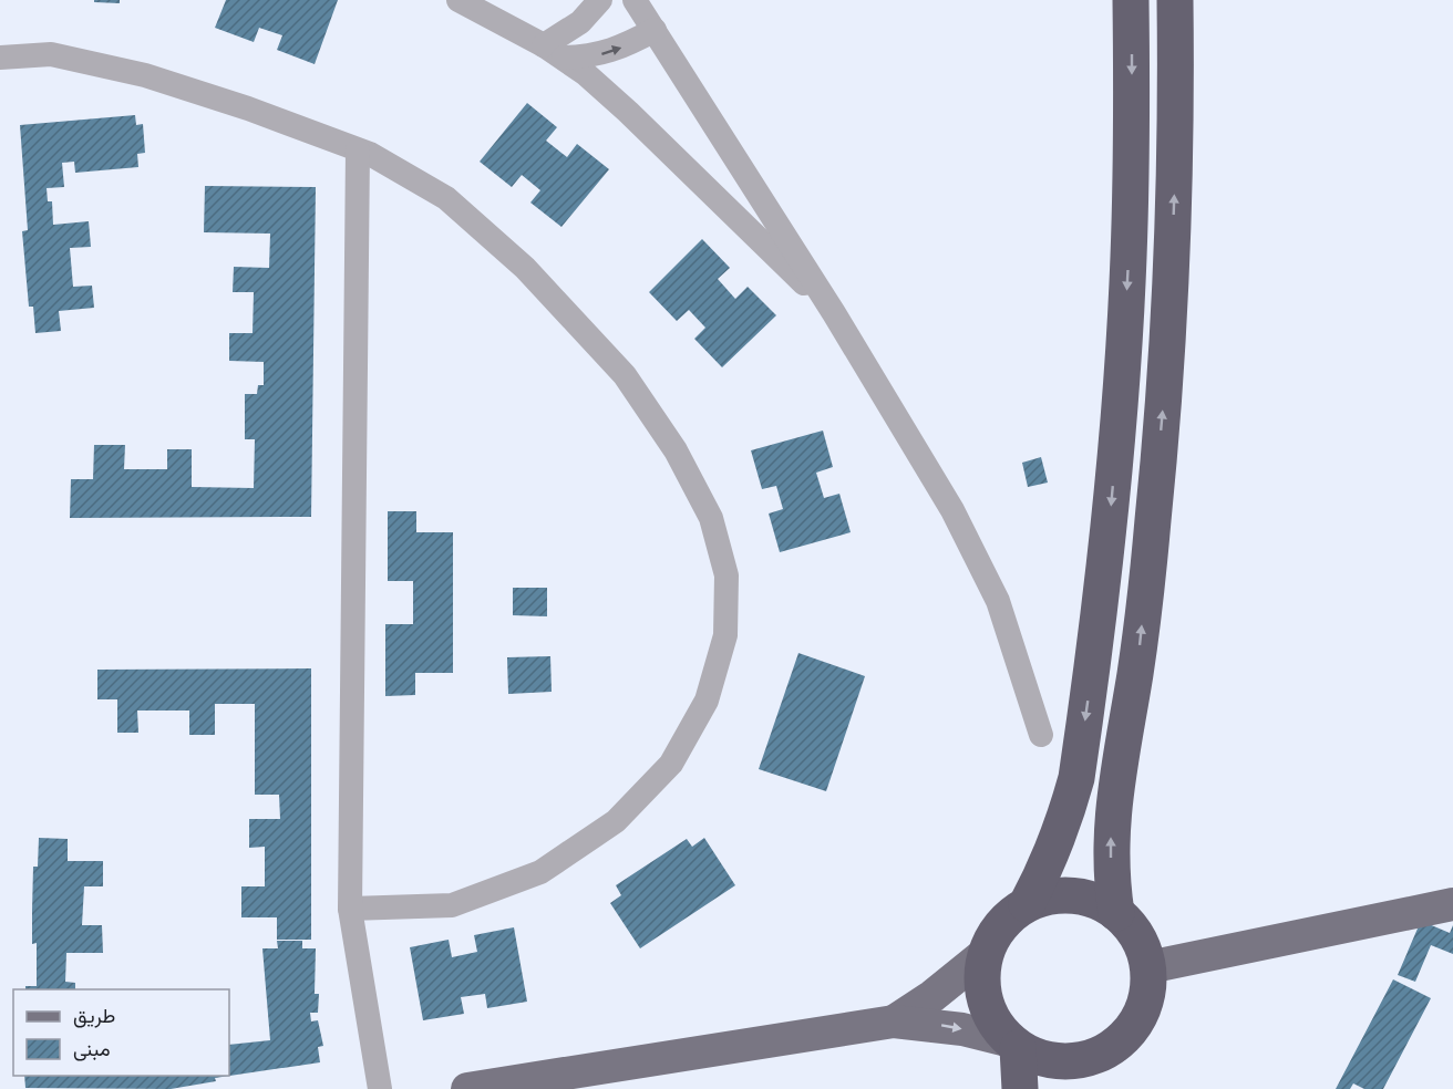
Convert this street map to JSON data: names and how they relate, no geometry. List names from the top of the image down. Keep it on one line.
{"legend":["طريق","مبنى"]}
